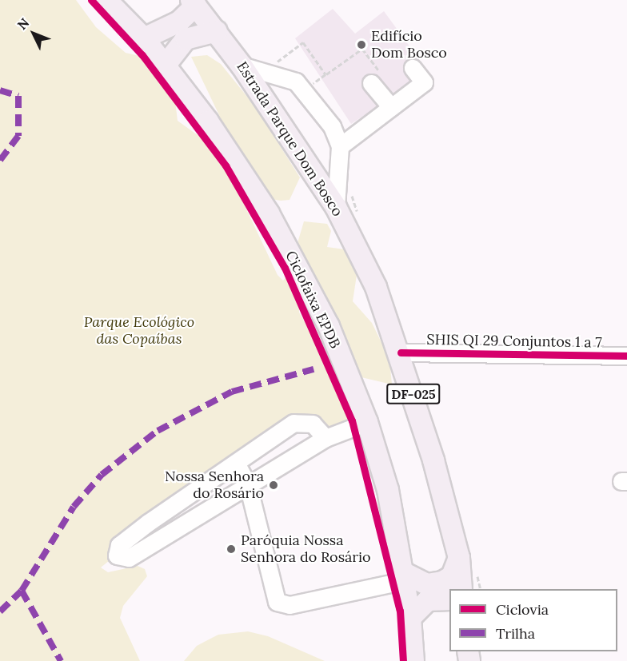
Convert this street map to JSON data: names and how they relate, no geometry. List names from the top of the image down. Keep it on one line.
{"streets":{"main road":["Estrada Parque Dom Bosco","DF-025"],"street":["SHIS QI 29 Conjuntos 1 a 7"],"cycle path":["Ciclofaixa EPDB"]},"crossings":[["Estrada Parque Dom Bosco","SHIS QI 29 Conjuntos 1 a 7"]],"parks":["Parque Ecológico das Copaíbas"],"places":["Edifício Dom Bosco","Nossa Senhora do Rosário","Paróquia Nossa Senhora do Rosário"],"legend":["Ciclovia","Trilha"],"north":"top left"}
